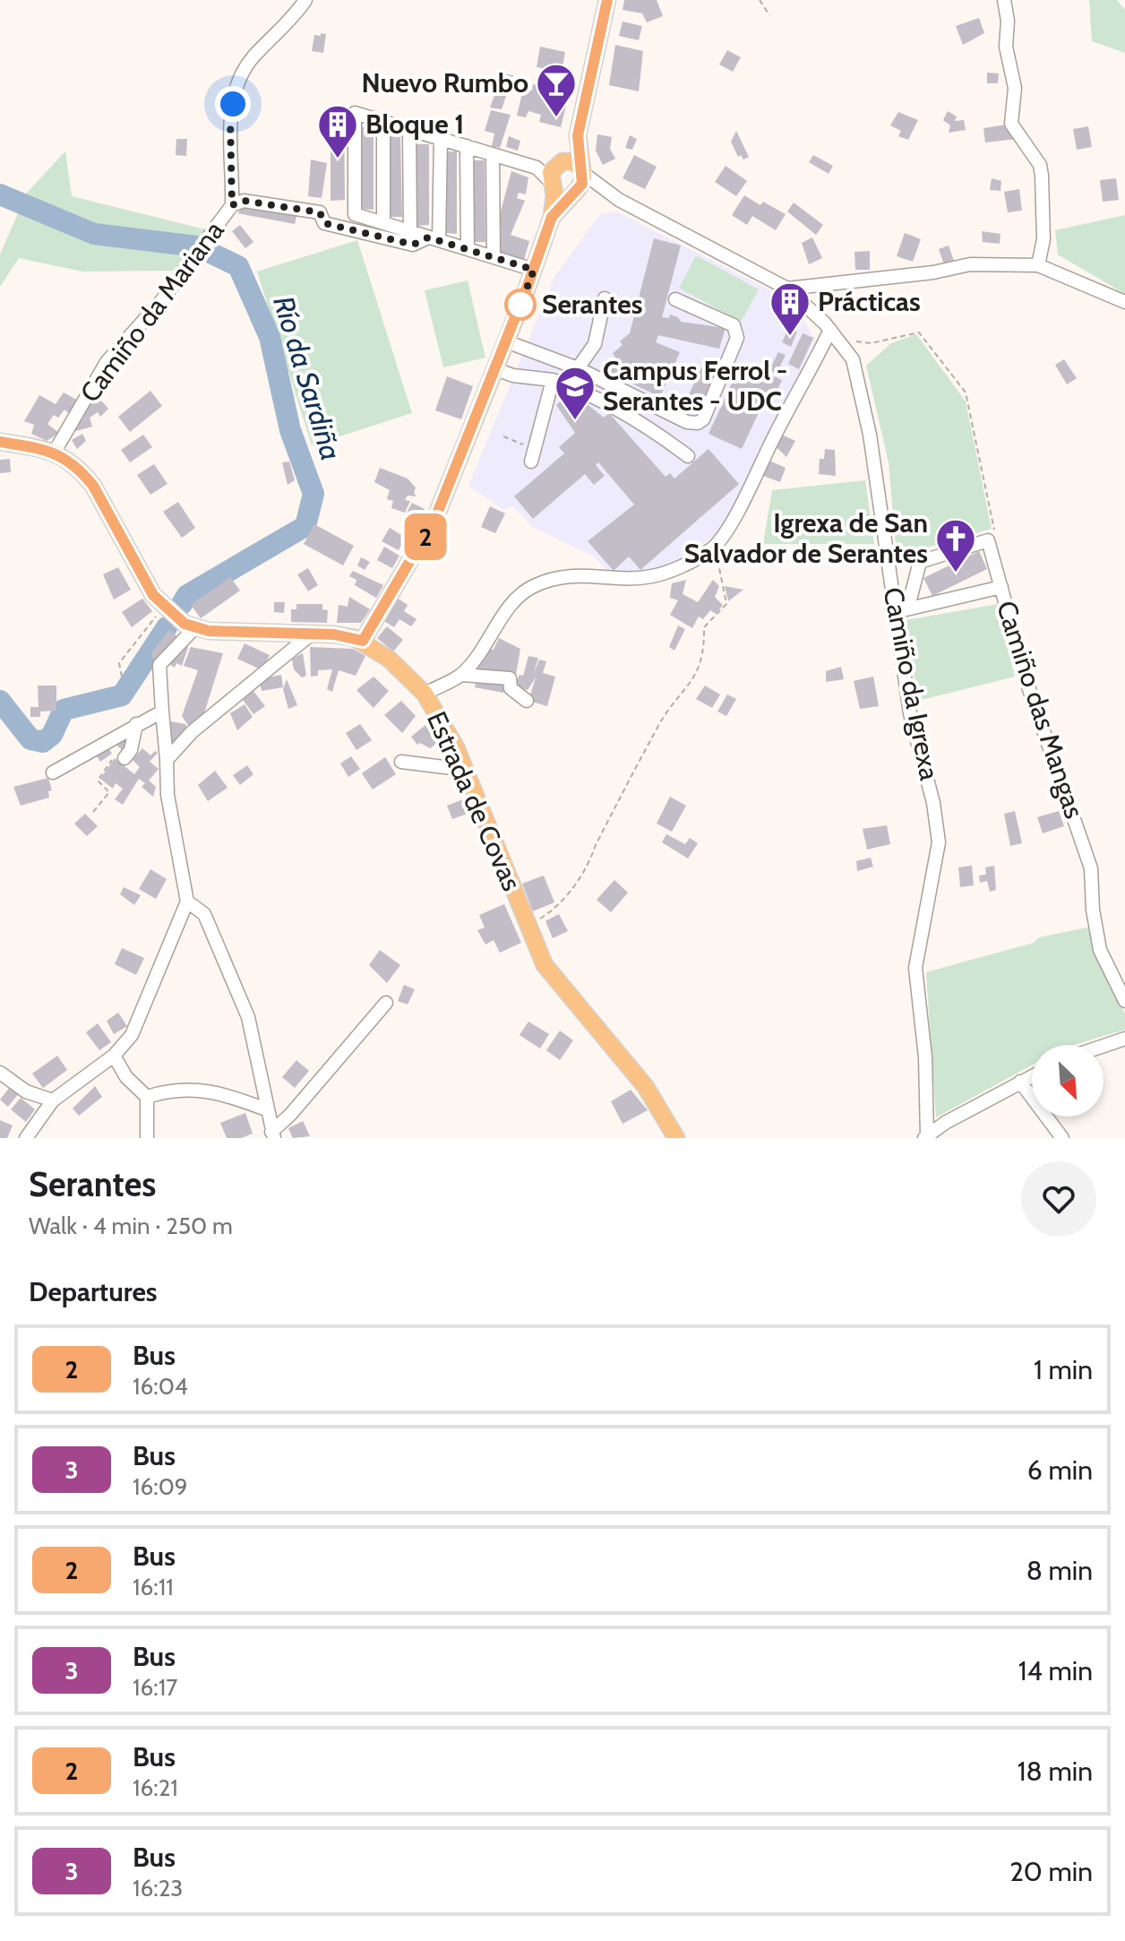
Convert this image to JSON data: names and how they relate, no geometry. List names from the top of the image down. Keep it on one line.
{"streets":{"main road":["Estrada de Covas"],"street":["Camiño da Mariana","Camiño da Igrexa","Camiño das Mangas"]},"crossings":[["Camiño da Mariana","Estrada de Covas"],["Camiño da Igrexa","Camiño das Mangas"]],"water":["Río da Sardiña"],"places":{"bar":["Nuevo Rumbo"],"building":["Bloque 1","Prácticas"],"other":["Serantes"],"school or university":["Campus Ferrol - Serantes - UDC"],"church":["Igrexa de San Salvador de Serantes"]},"lines":["bus line 2"],"north":"bottom right","page":{"on_map":"2","heading":[["Serantes","Walk · 4 min · 250 m"],"Departures"],"list":[{"mark":"2","name":"Bus","note":"16:04","value":"1 min"},{"mark":"3","name":"Bus","note":"16:09","value":"6 min"},{"mark":"2","name":"Bus","note":"16:11","value":"8 min"},{"mark":"3","name":"Bus","note":"16:17","value":"14 min"},{"mark":"2","name":"Bus","note":"16:21","value":"18 min"},{"mark":"3","name":"Bus","note":"16:23","value":"20 min"}]}}
